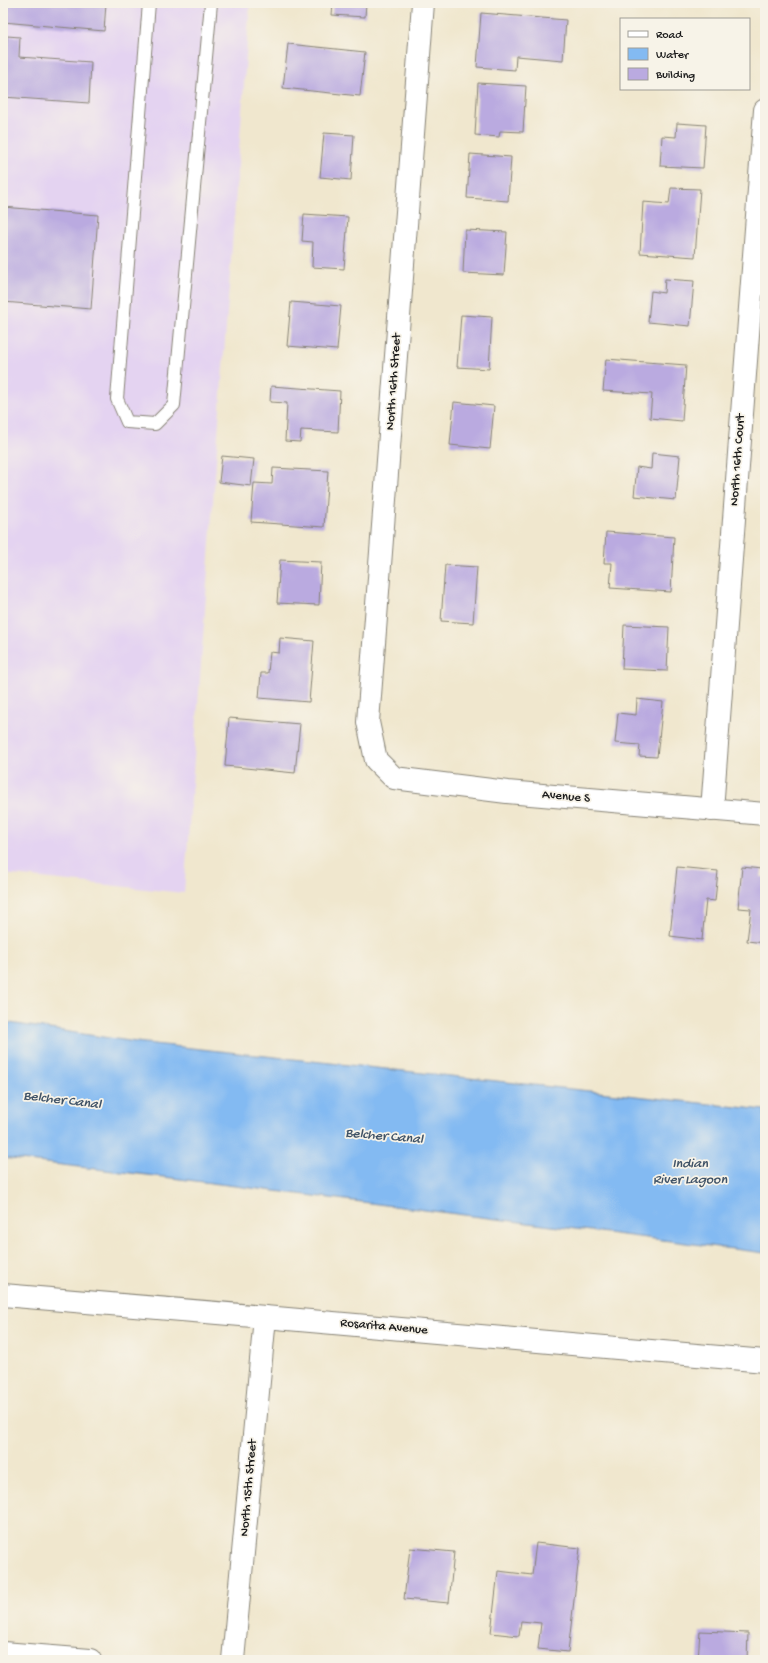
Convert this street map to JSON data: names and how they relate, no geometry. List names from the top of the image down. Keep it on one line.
{"streets":{"street":["North 16th Street","North 16th Court","Avenue S","Rosarita Avenue","North 15th Street"]},"crossings":[["North 16th Street","Avenue S"],["North 16th Court","Avenue S"],["Rosarita Avenue","North 15th Street"]],"water":["Belcher Canal","Indian River Lagoon"],"legend":["Road","Water","Building"]}
